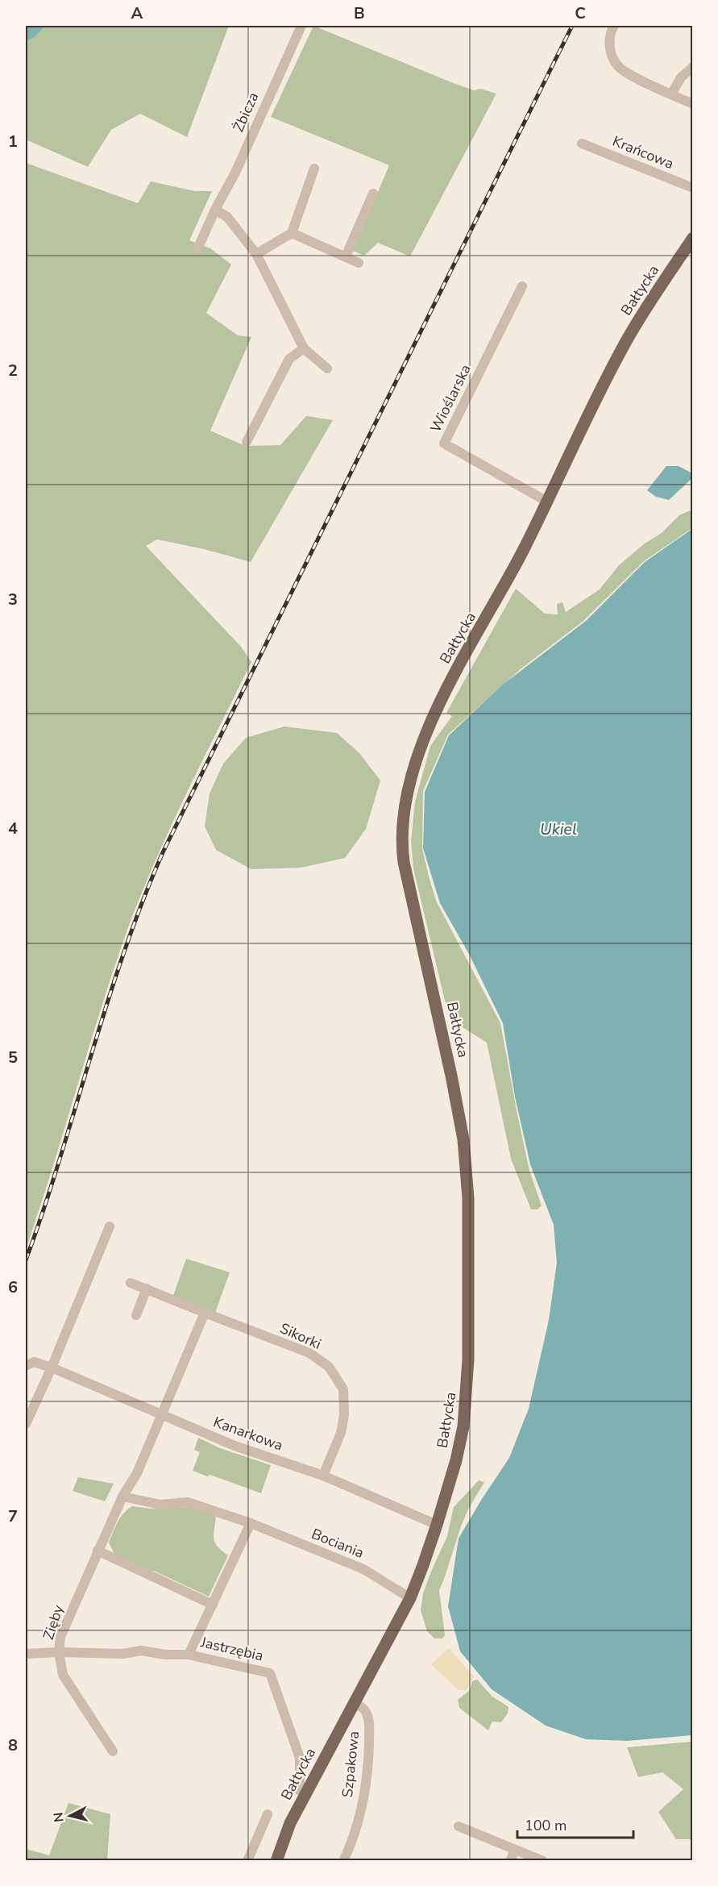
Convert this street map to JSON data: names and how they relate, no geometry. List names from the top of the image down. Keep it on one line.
{"streets":{"main road":["Bałtycka"],"street":["Żbicza","Krańcowa","Wioślarska","Sikorki","Kanarkowa","Bociania","Zięby","Jastrzębia","Szpakowa"]},"crossings":[["Bałtycka","Wioślarska"],["Bałtycka","Kanarkowa"],["Bałtycka","Bociania"],["Bałtycka","Jastrzębia"],["Bałtycka","Szpakowa"],["Sikorki","Kanarkowa"],["Kanarkowa","Zięby"],["Bociania","Zięby"],["Zięby","Jastrzębia"]],"water":["Ukiel"],"scale_bar":"100 m","north":"left","grid":{"columns":["A","B","C"],"rows":["1","2","3","4","5","6","7","8"]}}
